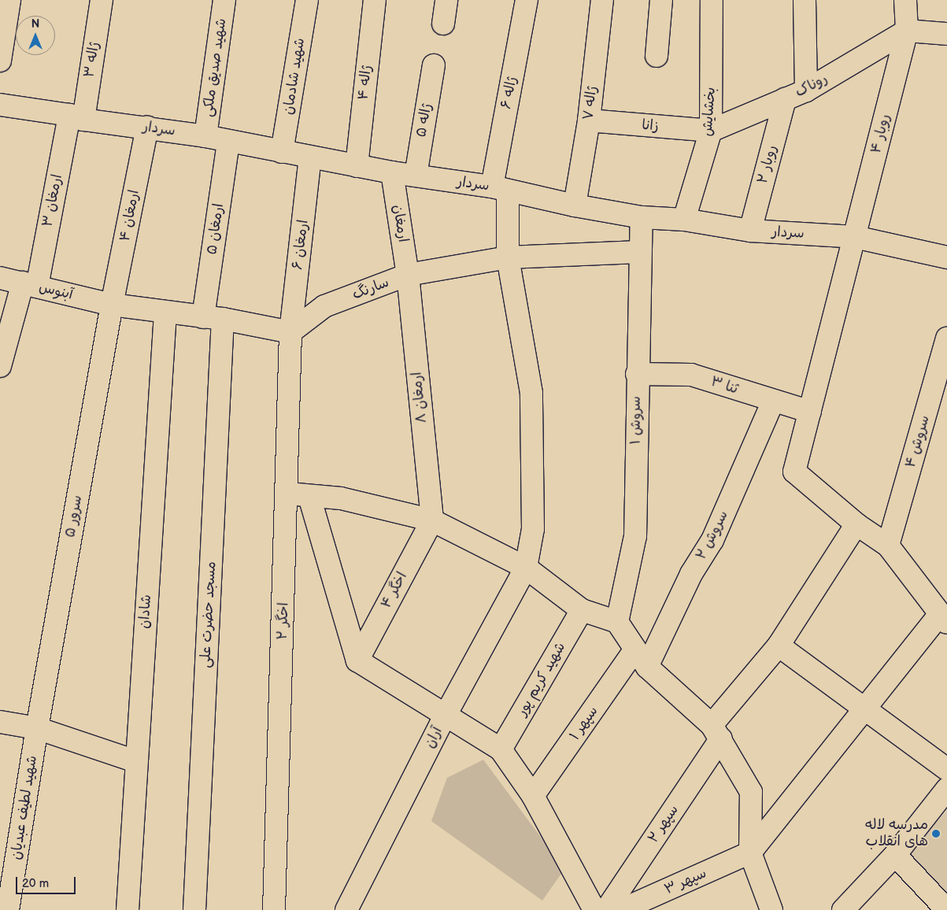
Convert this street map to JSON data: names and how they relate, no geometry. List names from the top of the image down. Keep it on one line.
{"streets":{"street":["ژاله ۳","شهید صدیق ملکی","شهید شادمان","ژاله ۴","روناک","ژاله ۶","ژاله ۷","بخشایش","ژاله ۵","زانا","سردار","روبار ۴","روبار ۲","ارمغان ۳","ارمغان ۴","ارمغان","ارمغان ۵","ارمغان ۶","سارنگ","آبنوس","ثنا ۳","ارمغان ۸","سروش ۱","سروش ۴","سرور ۵","سروش ۲","اخگر ۴","شادان","مسجد حضرت علی","اخگر ۲","شهید کریم پور","سپهر ۱","آران","شهید لطیف عبدیان","سپهر ۲","سپهر ۳"]},"crossings":[["ژاله ۳","سردار"],["ژاله ۳","ارمغان ۳"],["شهید صدیق ملکی","سردار"],["شهید شادمان","سردار"],["ژاله ۴","سردار"],["روناک","بخشایش"],["روناک","زانا"],["روناک","روبار ۴"],["روناک","روبار ۲"],["ژاله ۶","سردار"],["ژاله ۶","سارنگ"],["ژاله ۶","آران"],["ژاله ۷","زانا"],["ژاله ۷","سردار"],["بخشایش","زانا"],["بخشایش","سردار"],["ژاله ۵","سردار"],["سردار","روبار ۴"],["سردار","روبار ۲"],["سردار","ارمغان ۳"],["سردار","ارمغان ۴"],["سردار","ارمغان"],["سردار","ارمغان ۵"],["سردار","ارمغان ۶"],["سردار","سروش ۱"],["روبار ۴","ثنا ۳"],["روبار ۴","سپهر ۲"],["ارمغان ۳","آبنوس"],["ارمغان ۴","آبنوس"],["ارمغان ۴","سرور ۵"],["ارمغان","سارنگ"],["ارمغان","ارمغان ۸"],["ارمغان ۵","مسجد حضرت علی"],["ارمغان ۶","سارنگ"],["ارمغان ۶","اخگر ۲"],["سارنگ","ارمغان ۸"],["سارنگ","سروش ۱"],["سارنگ","اخگر ۲"],["سارنگ","آران"],["آبنوس","سرور ۵"],["ثنا ۳","سروش ۱"],["ثنا ۳","سروش ۲"],["ارمغان ۸","اخگر ۴"],["سرور ۵","شهید لطیف عبدیان"],["سروش ۲","سپهر ۱"]],"places":["مدرسه لاله های انقلاب"],"scale_bar":"20 m","north":"top"}
